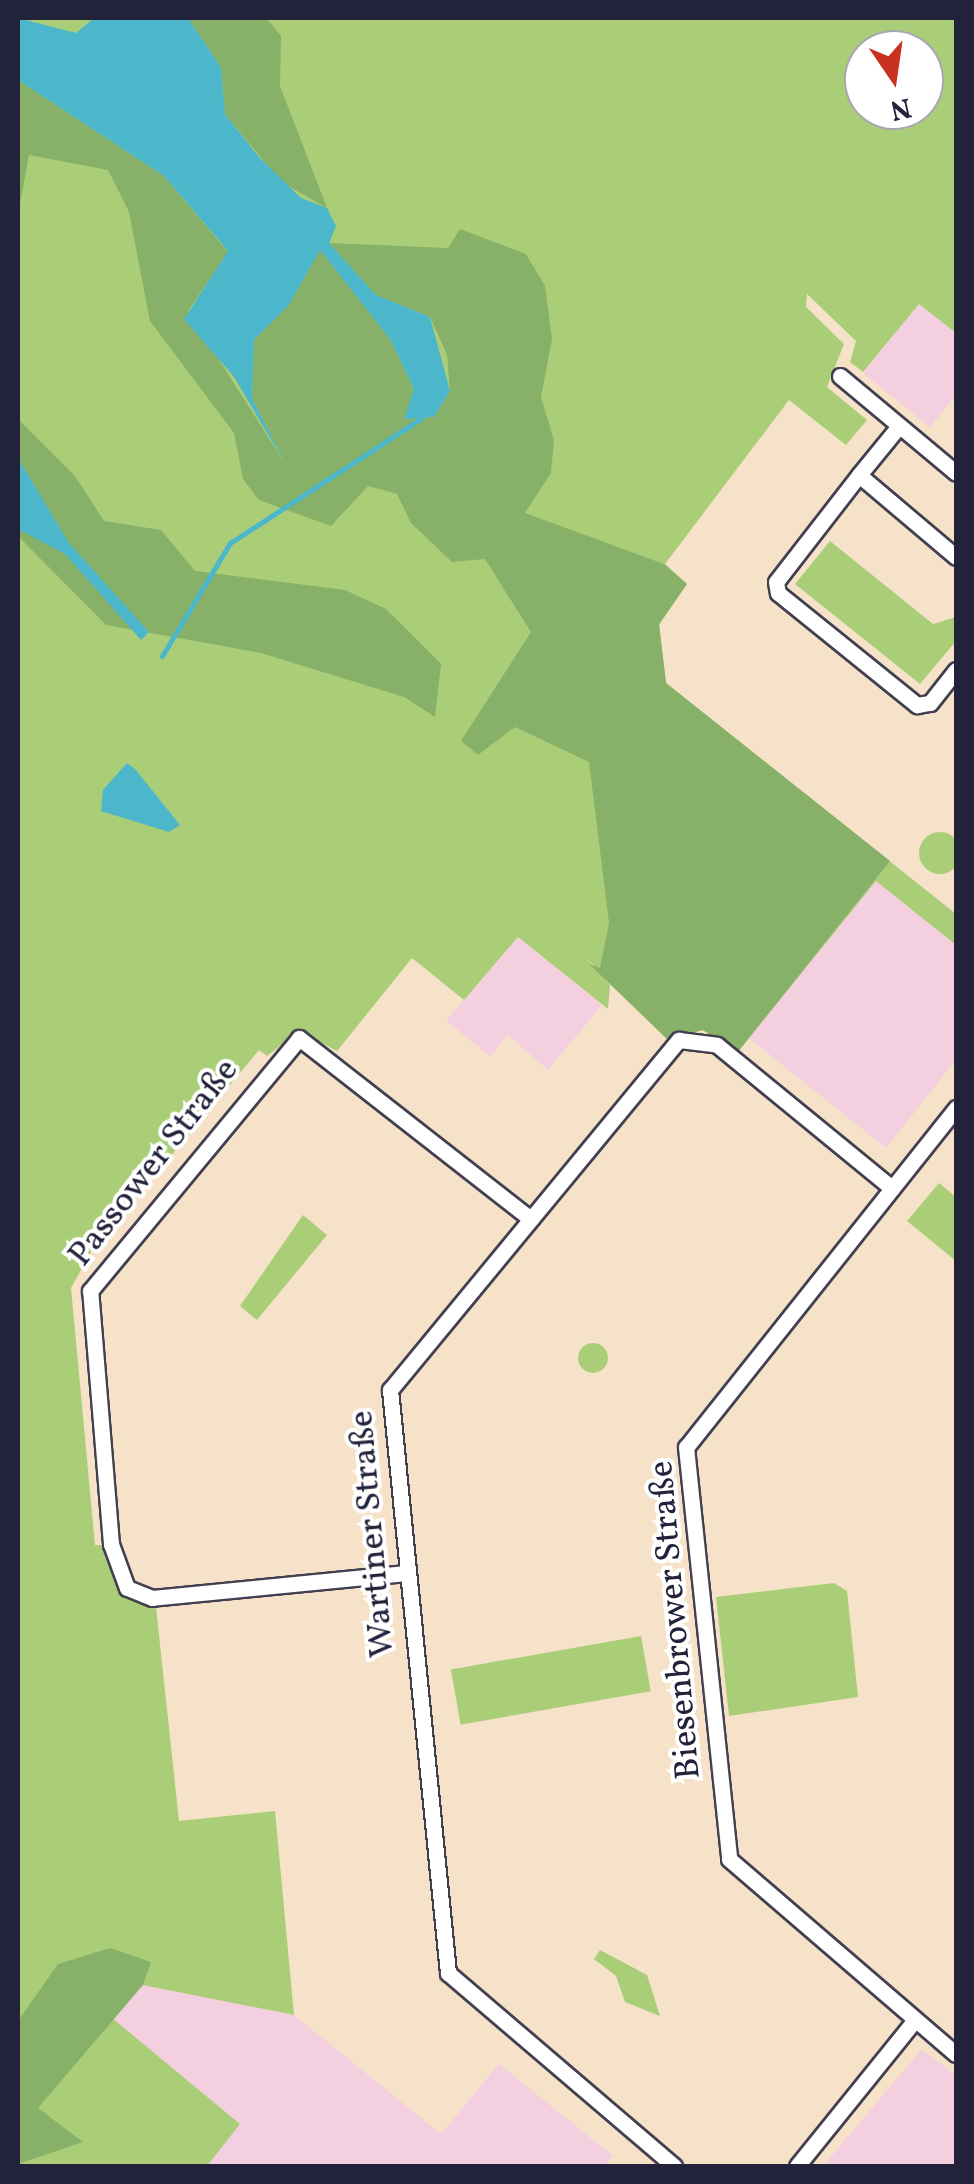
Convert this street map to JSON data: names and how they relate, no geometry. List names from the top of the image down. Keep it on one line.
{"streets":{"street":["Passower Straße","Wartiner Straße","Biesenbrower Straße"]},"crossings":[["Passower Straße","Wartiner Straße"],["Wartiner Straße","Biesenbrower Straße"]],"north":"bottom"}
